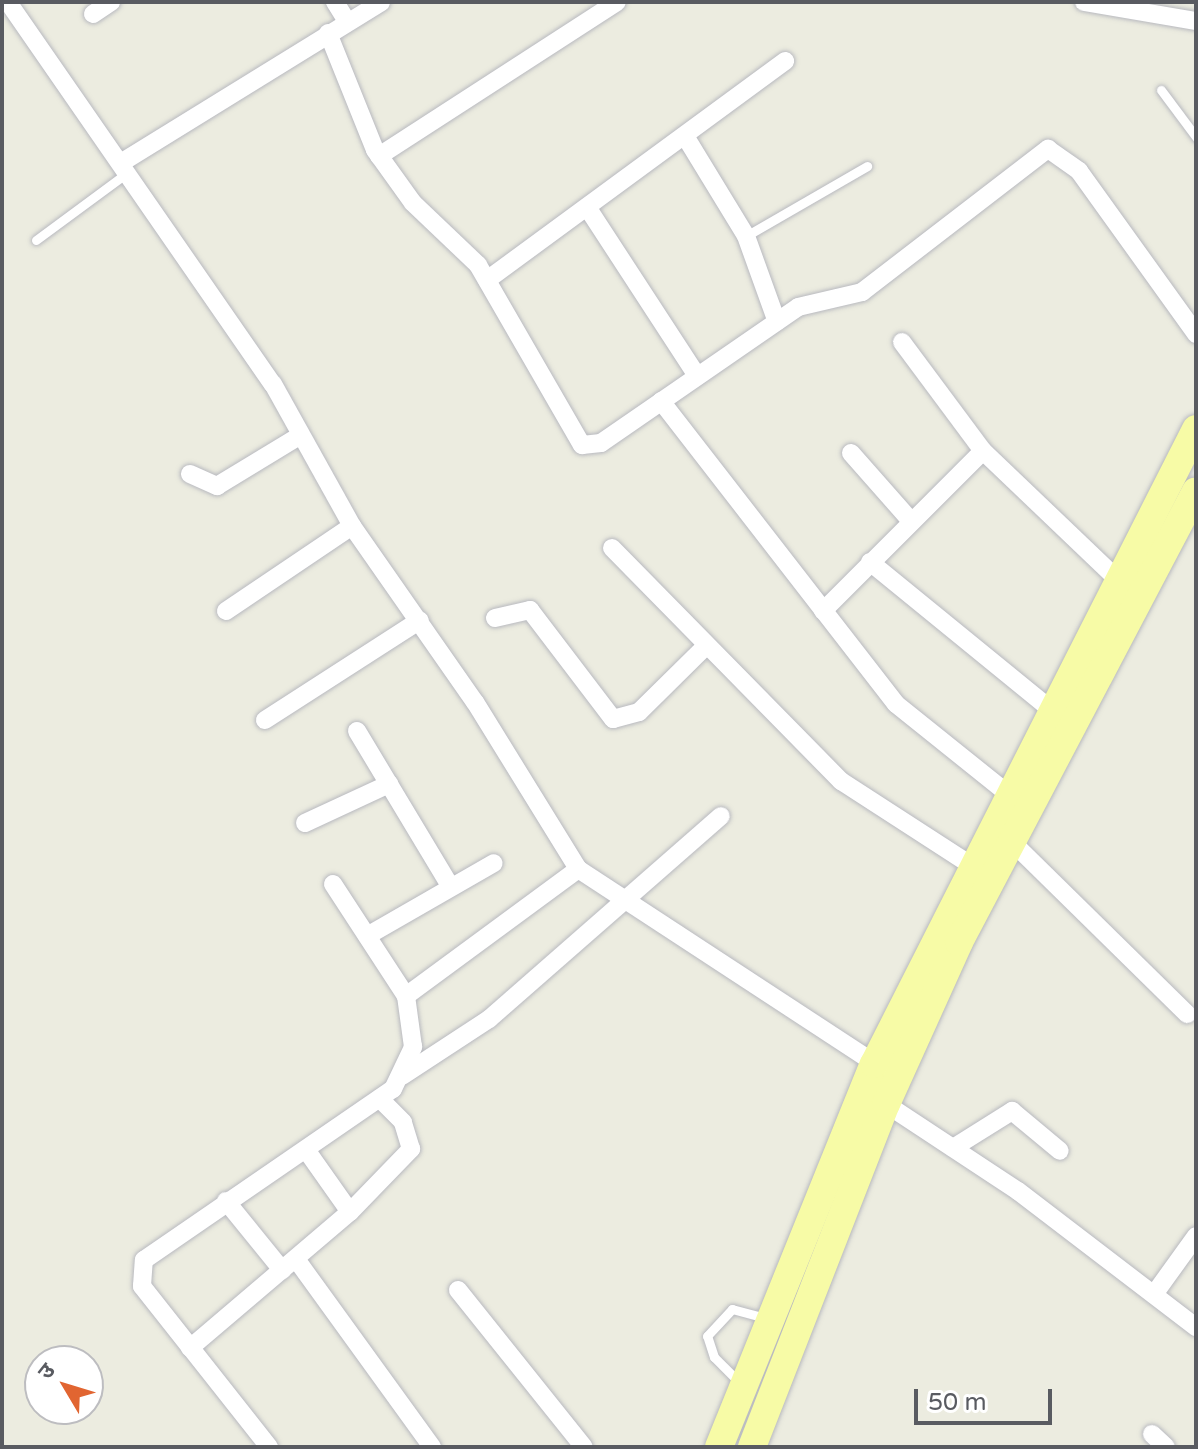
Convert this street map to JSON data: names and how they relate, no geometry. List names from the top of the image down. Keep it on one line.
{"scale_bar":"50 m","north":"top left"}
